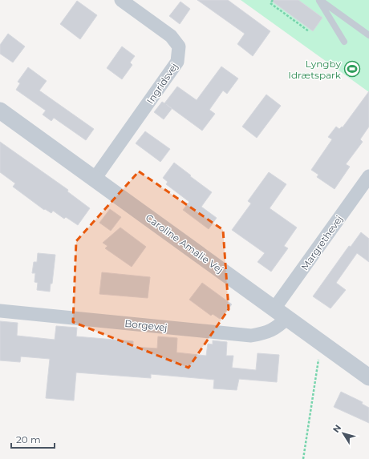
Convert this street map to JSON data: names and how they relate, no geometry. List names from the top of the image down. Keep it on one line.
{"streets":{"street":["Ingridsvej","Margrethevej","Caroline Amalie Vej","Borgevej"]},"crossings":[["Ingridsvej","Caroline Amalie Vej"],["Margrethevej","Caroline Amalie Vej"],["Margrethevej","Borgevej"],["Caroline Amalie Vej","Borgevej"]],"places":{"sports":["Lyngby Idrætspark"]},"scale_bar":"20 m","north":"top left"}
